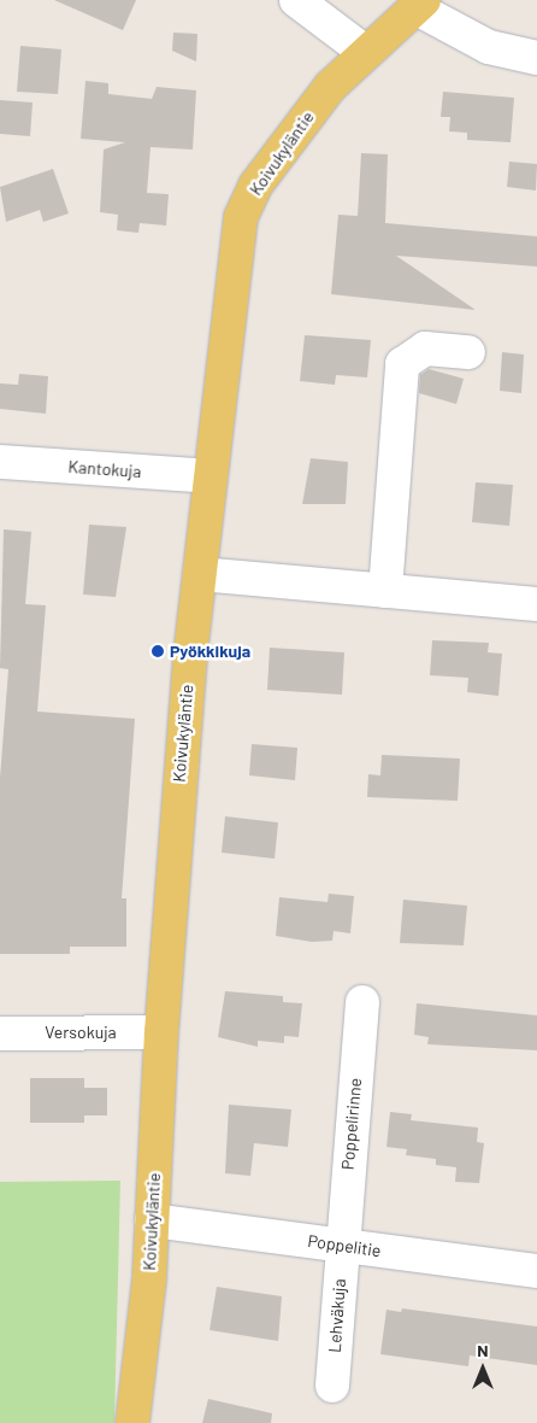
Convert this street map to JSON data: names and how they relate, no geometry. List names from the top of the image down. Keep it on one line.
{"streets":{"main road":["Koivukyläntie"],"street":["Kantokuja","Versokuja","Poppelirinne","Poppelitie","Lehväkuja"]},"crossings":[["Koivukyläntie","Kantokuja"],["Koivukyläntie","Versokuja"],["Koivukyläntie","Poppelitie"],["Poppelirinne","Poppelitie"],["Poppelirinne","Lehväkuja"],["Poppelitie","Lehväkuja"]],"places":["Pyökkikuja"],"north":"top"}
